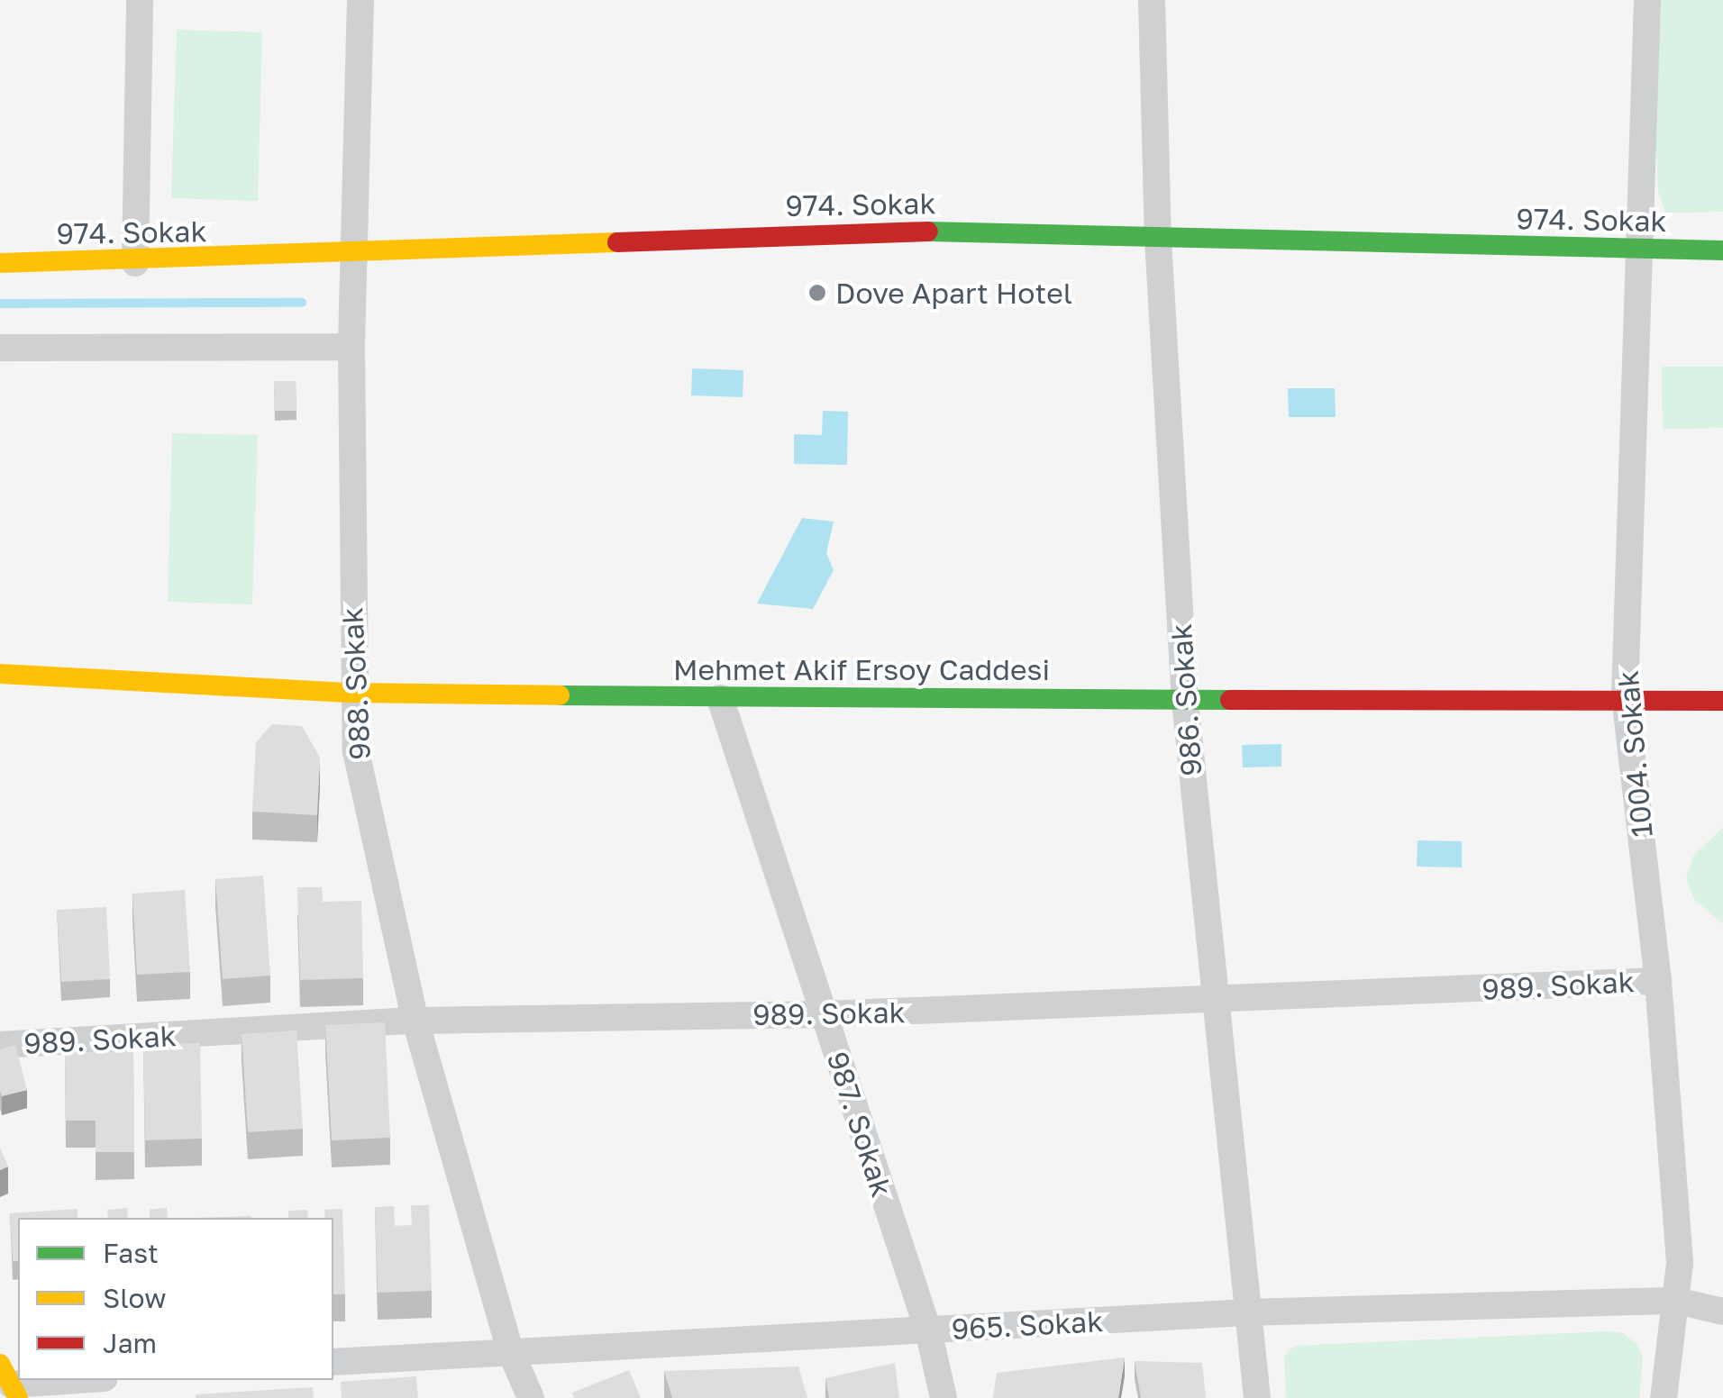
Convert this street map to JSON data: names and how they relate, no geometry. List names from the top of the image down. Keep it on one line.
{"streets":{"street":["974. Sokak","Mehmet Akif Ersoy Caddesi","988. Sokak","986. Sokak","1004. Sokak","989. Sokak","987. Sokak","965. Sokak"]},"crossings":[["974. Sokak","988. Sokak"],["974. Sokak","986. Sokak"],["974. Sokak","1004. Sokak"],["Mehmet Akif Ersoy Caddesi","988. Sokak"],["Mehmet Akif Ersoy Caddesi","986. Sokak"],["Mehmet Akif Ersoy Caddesi","1004. Sokak"],["Mehmet Akif Ersoy Caddesi","987. Sokak"],["988. Sokak","989. Sokak"],["988. Sokak","965. Sokak"],["986. Sokak","989. Sokak"],["986. Sokak","965. Sokak"],["1004. Sokak","989. Sokak"],["1004. Sokak","965. Sokak"],["989. Sokak","987. Sokak"],["987. Sokak","965. Sokak"]],"places":["Dove Apart Hotel"],"legend":["Fast","Slow","Jam"]}
